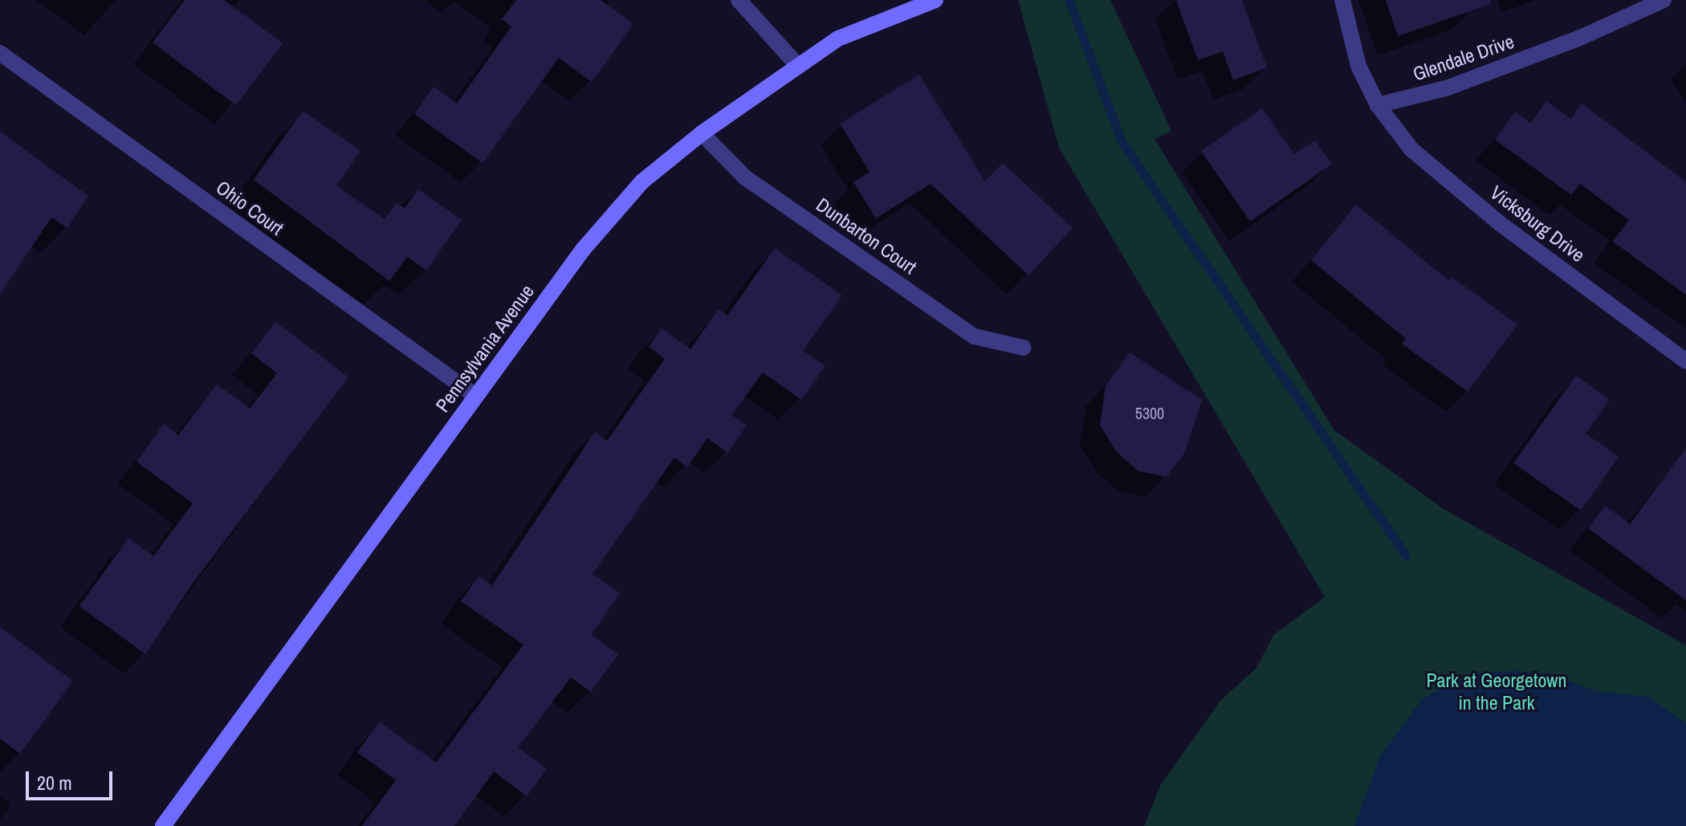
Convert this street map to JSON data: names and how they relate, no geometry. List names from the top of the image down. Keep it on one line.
{"streets":{"street":["Glendale Drive","Ohio Court","Vicksburg Drive","Dunbarton Court","Pennsylvania Avenue"]},"crossings":[["Glendale Drive","Vicksburg Drive"],["Ohio Court","Pennsylvania Avenue"],["Dunbarton Court","Pennsylvania Avenue"]],"parks":["Park at Georgetown in the Park"],"house_numbers":["5300"],"scale_bar":"20 m"}
